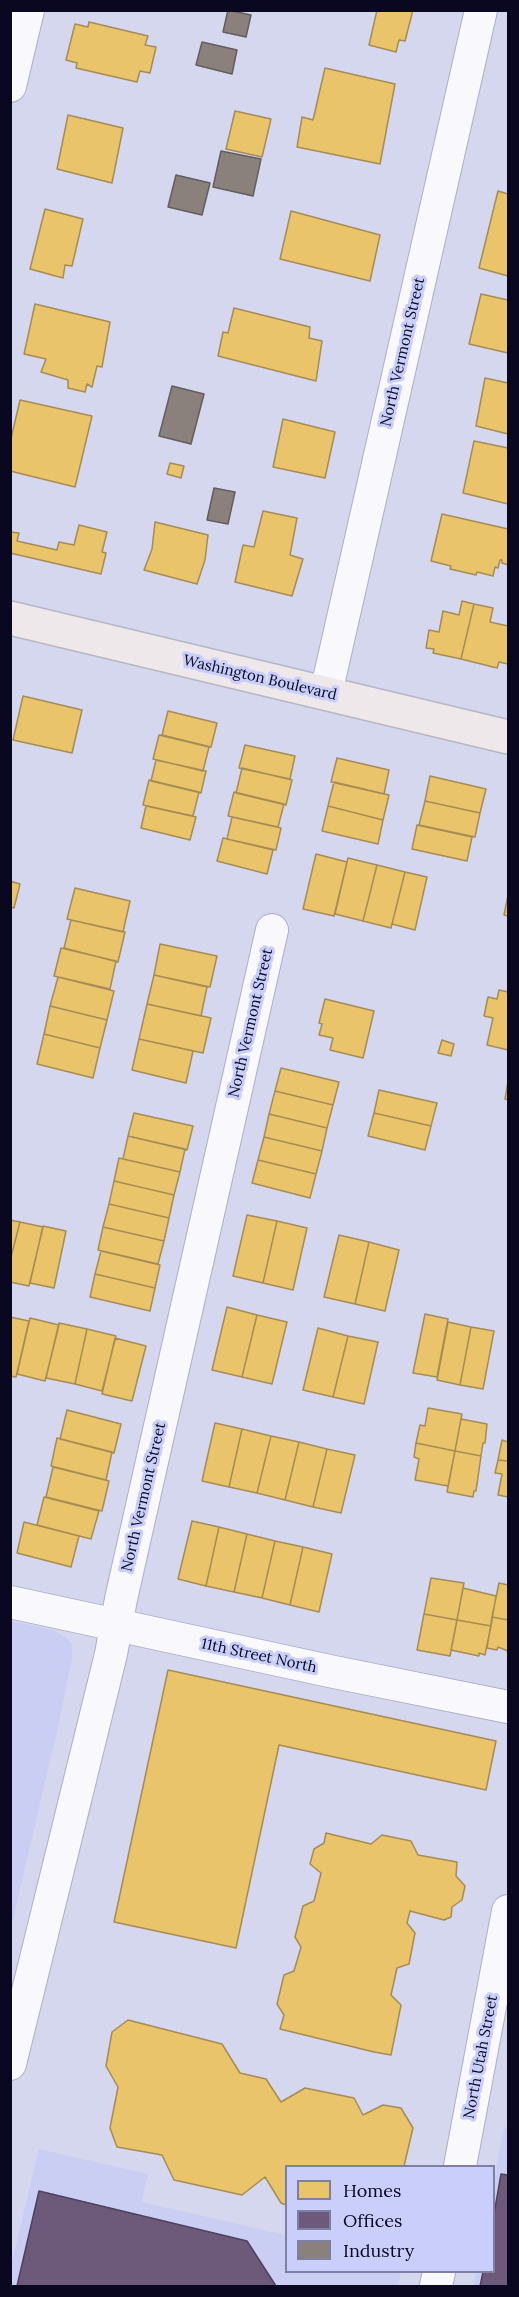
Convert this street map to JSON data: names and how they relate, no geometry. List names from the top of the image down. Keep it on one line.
{"streets":{"main road":["Washington Boulevard"],"street":["North Vermont Street","11th Street North","North Utah Street"]},"crossings":[["North Vermont Street","Washington Boulevard"],["North Vermont Street","11th Street North"]],"legend":["Homes","Offices","Industry"]}
